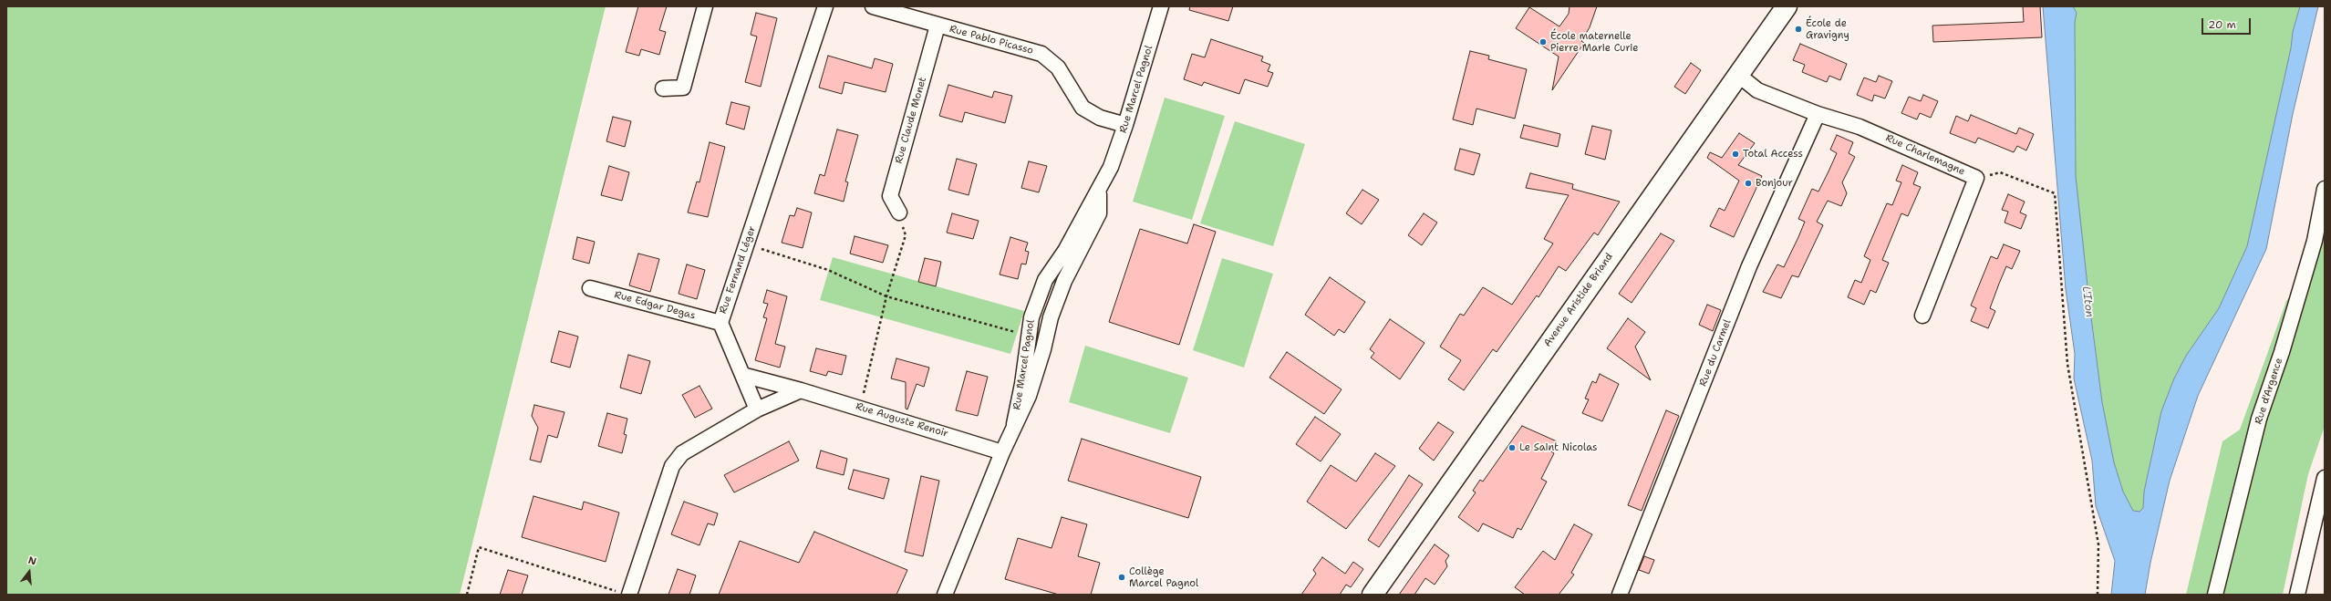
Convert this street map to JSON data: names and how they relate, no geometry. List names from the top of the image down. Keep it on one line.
{"streets":{"main road":["Avenue Aristide Briand"],"street":["Rue Pablo Picasso","Rue Marcel Pagnol","Rue Claude Monet","Rue Charlemagne","Rue Fernand Léger","Rue Edgar Degas","Rue du Carmel","Rue d'Argence","Rue Auguste Renoir"]},"crossings":[["Rue Pablo Picasso","Rue Marcel Pagnol"],["Rue Pablo Picasso","Rue Claude Monet"],["Rue Marcel Pagnol","Rue Auguste Renoir"],["Rue Charlemagne","Avenue Aristide Briand"],["Rue Charlemagne","Rue du Carmel"],["Rue Fernand Léger","Rue Edgar Degas"],["Rue Fernand Léger","Rue Auguste Renoir"]],"water":["L'Iton"],"places":["École de Gravigny","École maternelle Pierre Marie Curie","Total Access","Bonjour","Le Saint Nicolas","Collège Marcel Pagnol"],"scale_bar":"20 m","north":"top"}
